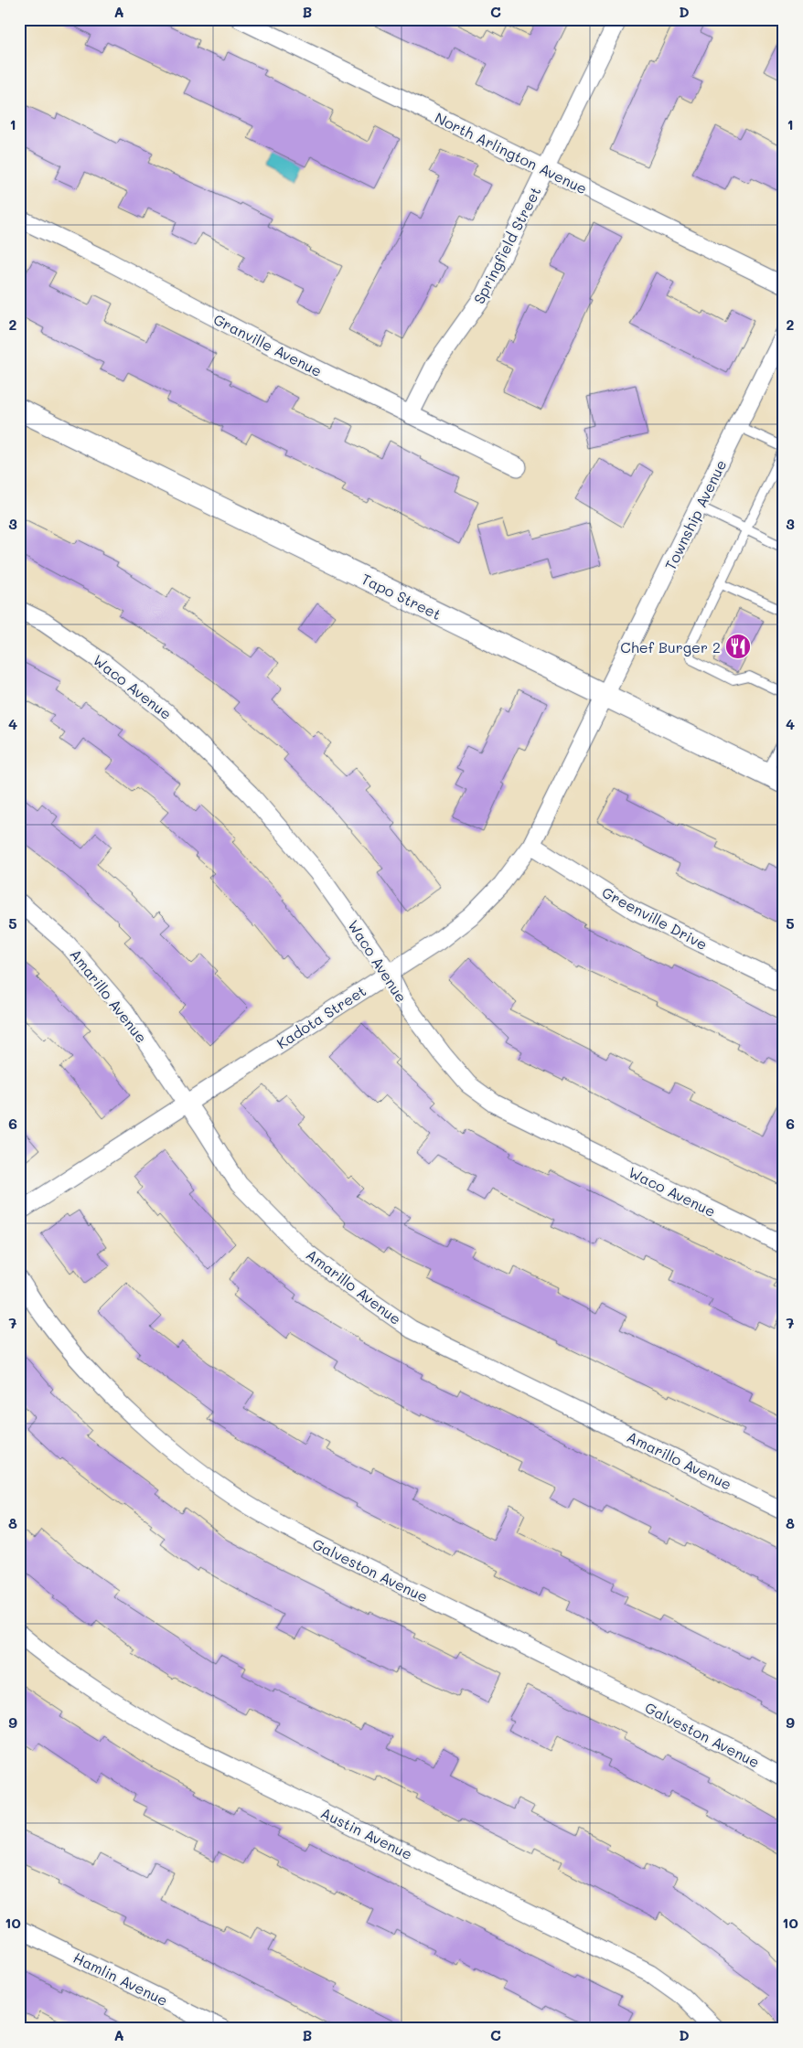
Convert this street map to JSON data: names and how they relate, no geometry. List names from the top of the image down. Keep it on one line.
{"streets":{"street":["North Arlington Avenue","Springfield Street","Granville Avenue","Township Avenue","Tapo Street","Waco Avenue","Greenville Drive","Amarillo Avenue","Kadota Street","Galveston Avenue","Austin Avenue","Hamlin Avenue"]},"crossings":[["North Arlington Avenue","Springfield Street"],["Springfield Street","Granville Avenue"],["Township Avenue","Tapo Street"],["Township Avenue","Kadota Street"],["Tapo Street","Kadota Street"],["Waco Avenue","Kadota Street"],["Greenville Drive","Kadota Street"],["Amarillo Avenue","Kadota Street"]],"places":{"restaurant":["Chef Burger 2"]},"grid":{"columns":["A","B","C","D"],"rows":["1","2","3","4","5","6","7","8","9","10"]}}
